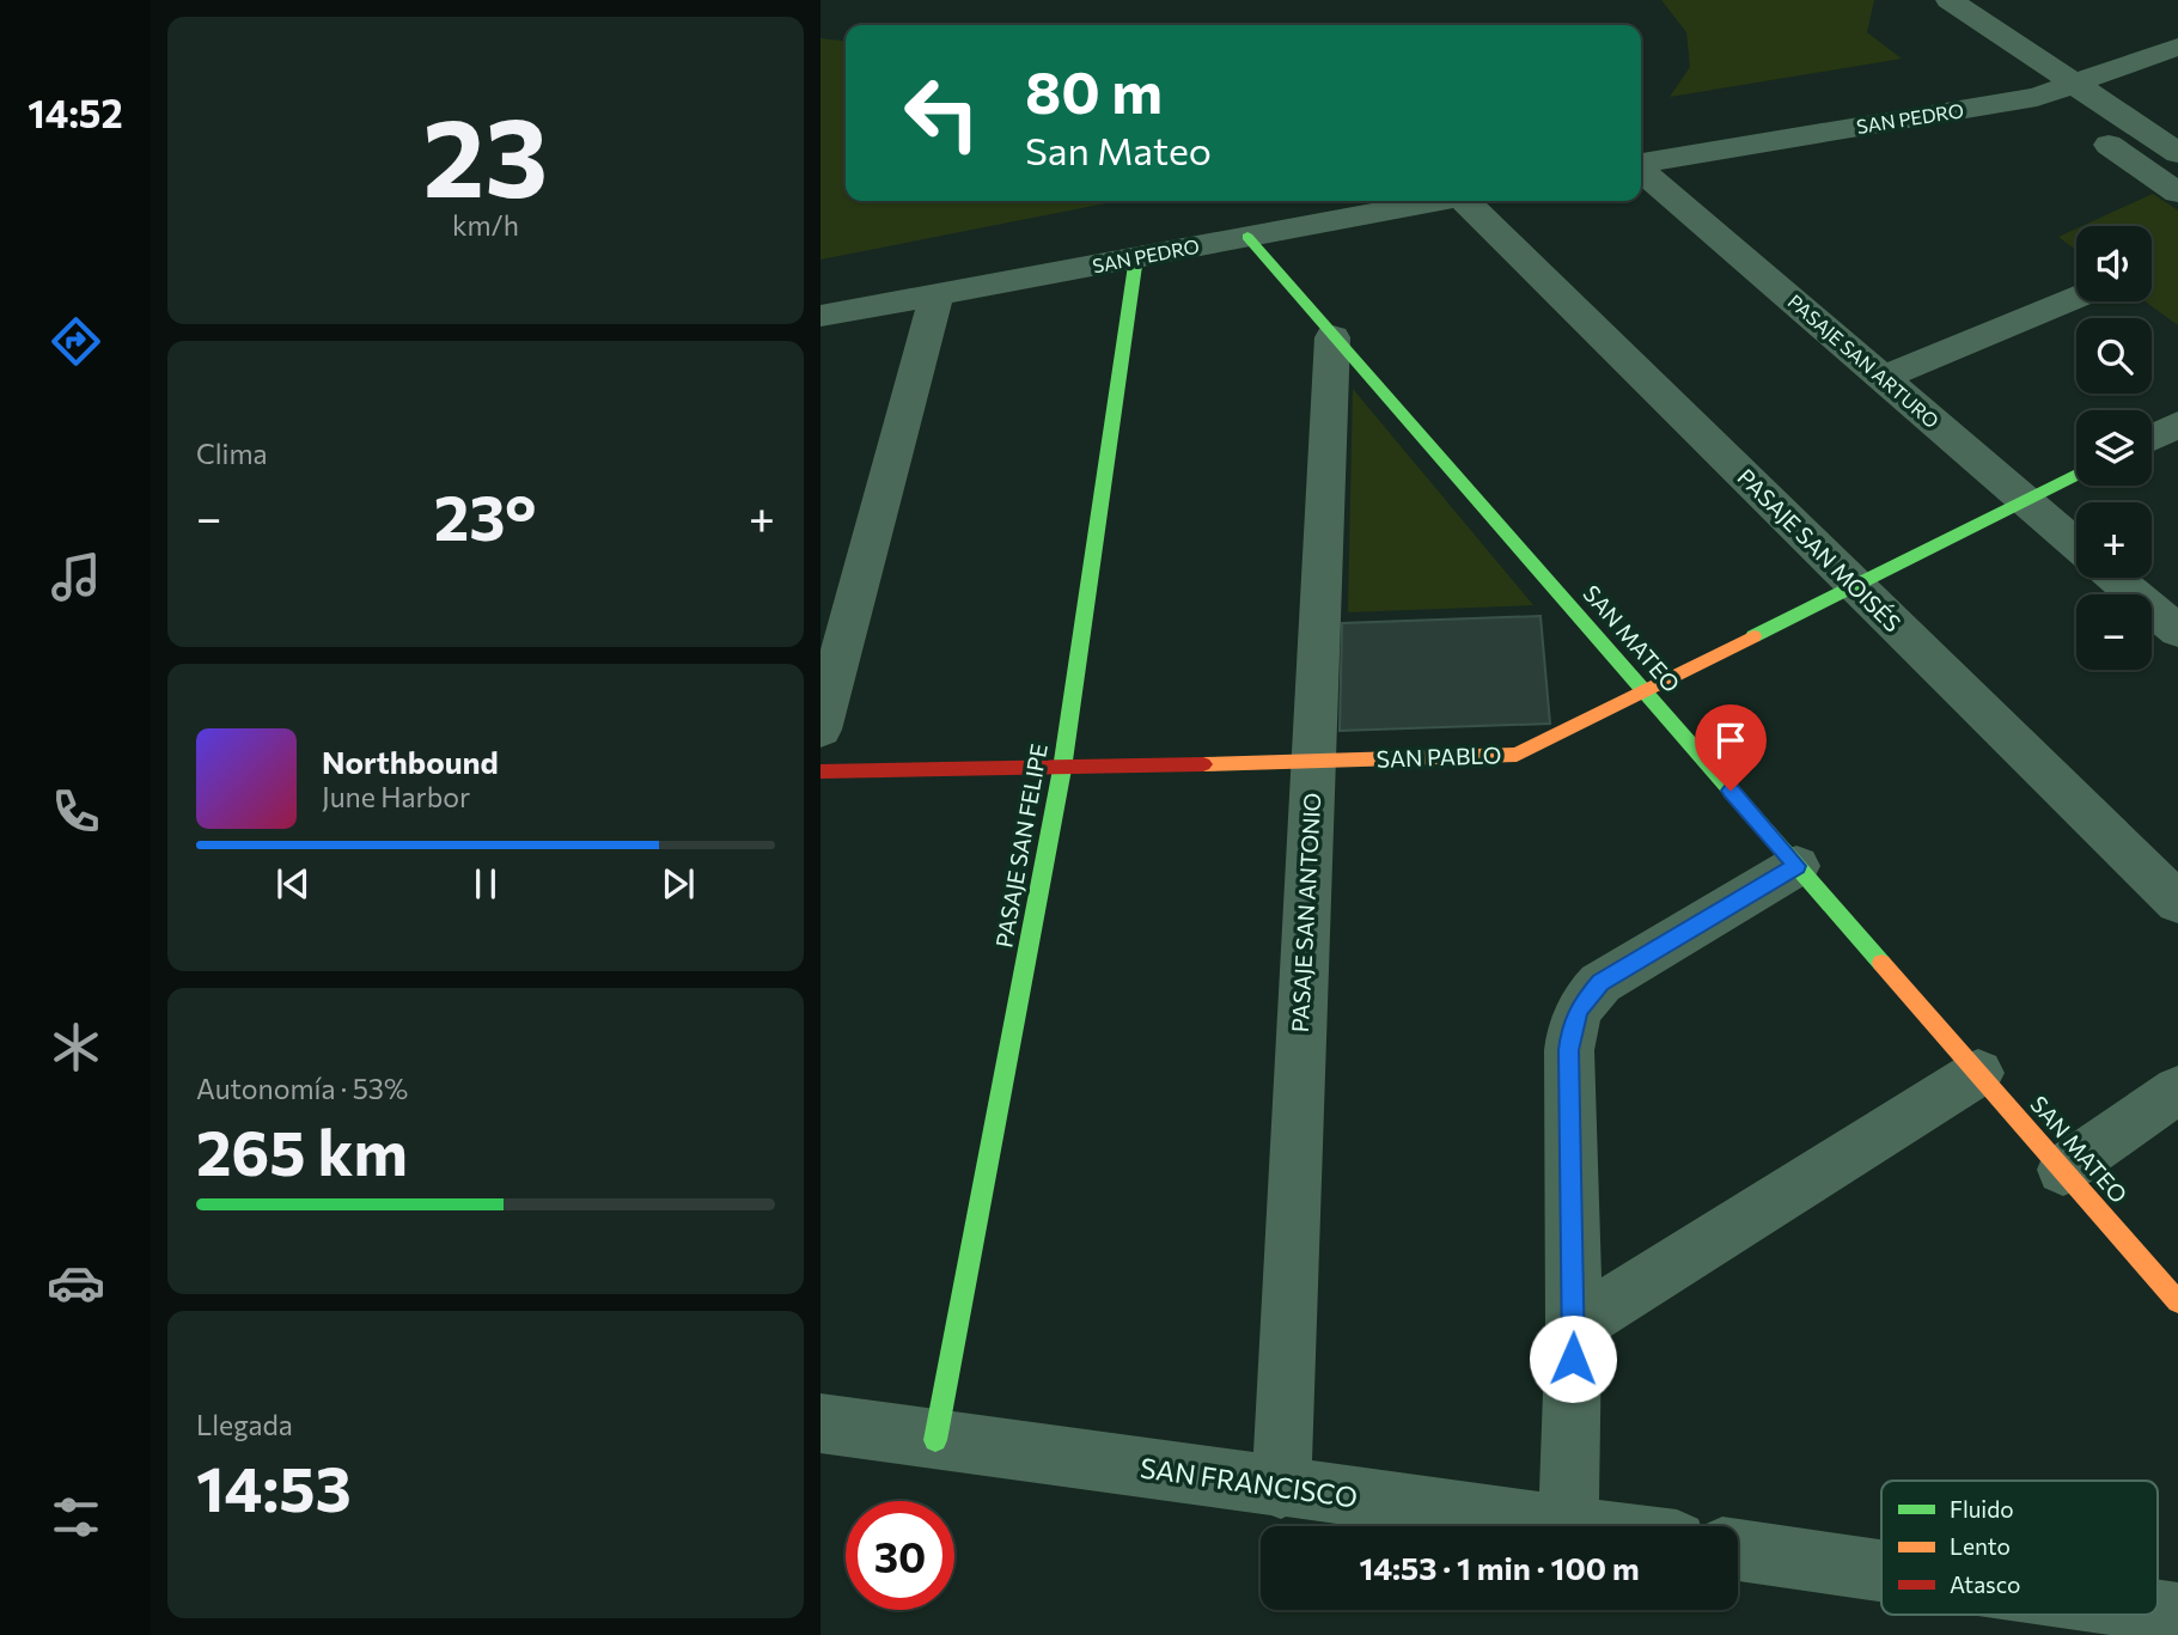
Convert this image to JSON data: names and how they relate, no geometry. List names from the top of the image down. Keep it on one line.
{"streets":{"street":["SAN PEDRO","PASAJE SAN ARTURO","PASAJE SAN MOISÉS","SAN MATEO","SAN PABLO","PASAJE SAN FELIPE","PASAJE SAN ANTONIO","SAN FRANCISCO"]},"crossings":[["SAN PEDRO","SAN MATEO"],["SAN PEDRO","PASAJE SAN FELIPE"],["PASAJE SAN ARTURO","SAN PABLO"],["PASAJE SAN MOISÉS","SAN PABLO"],["SAN MATEO","SAN PABLO"],["SAN MATEO","PASAJE SAN ANTONIO"],["SAN PABLO","PASAJE SAN FELIPE"],["SAN PABLO","PASAJE SAN ANTONIO"],["PASAJE SAN FELIPE","SAN FRANCISCO"],["PASAJE SAN ANTONIO","SAN FRANCISCO"]],"legend":["Fluido","Lento","Atasco"],"page":{"tabs":"14:52","tile":[["23","km/h"],"Clima",["Autonomía · 53%","265 km"],["Llegada","14:53"]],"turn":["80 m","San Mateo"],"map_buttons":["+","−"],"heat":["−","23°","+"],"song":["Northbound","June Harbor"],"limit":"30","trip":"14:53 · 1 min · 100 m"}}
